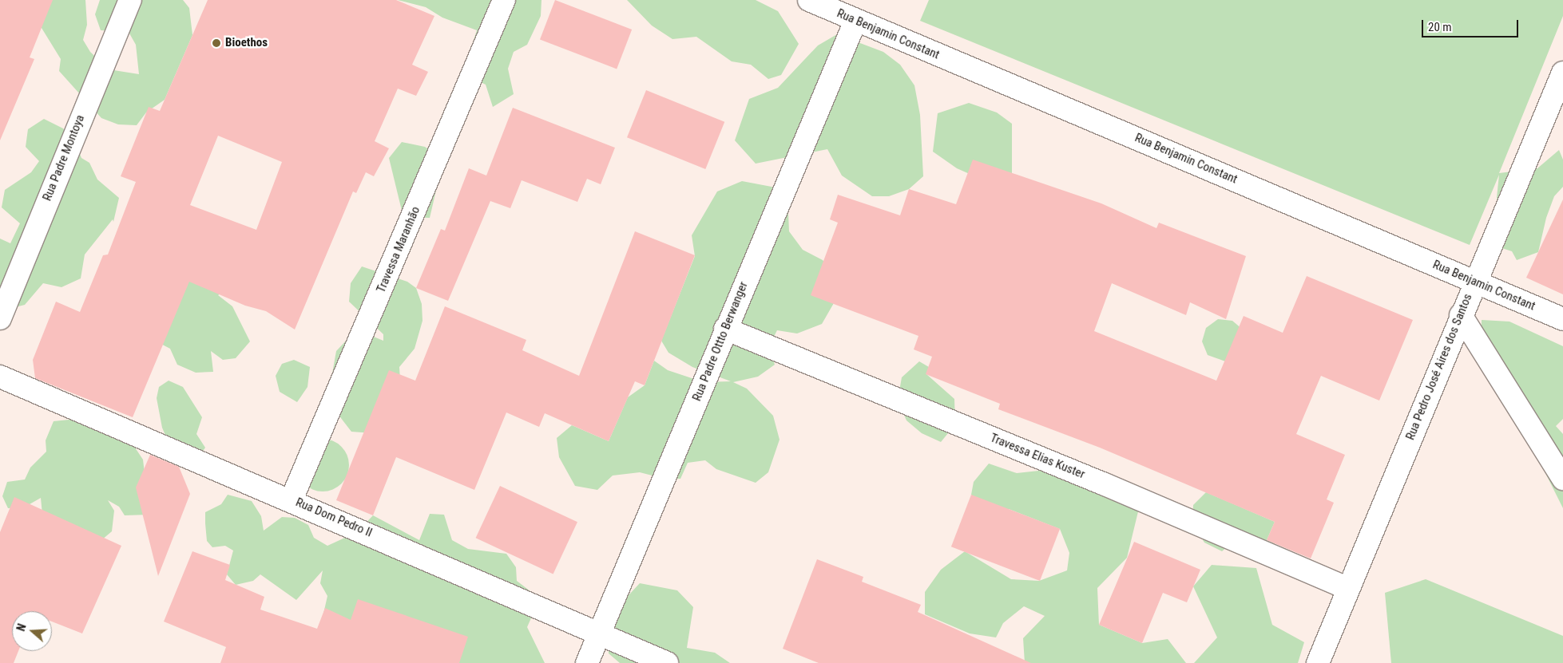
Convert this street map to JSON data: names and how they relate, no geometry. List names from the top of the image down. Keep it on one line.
{"streets":{"street":["Rua Benjamin Constant","Rua Padre Montoya","Travessa Maranhão","Rua Padre Ottto Berwanger","Rua Pedro José Aires dos Santos","Travessa Elias Kuster","Rua Dom Pedro II"]},"crossings":[["Rua Benjamin Constant","Rua Padre Ottto Berwanger"],["Rua Benjamin Constant","Rua Pedro José Aires dos Santos"],["Travessa Maranhão","Rua Dom Pedro II"],["Rua Padre Ottto Berwanger","Travessa Elias Kuster"],["Rua Padre Ottto Berwanger","Rua Dom Pedro II"],["Rua Pedro José Aires dos Santos","Travessa Elias Kuster"]],"places":["Bioethos"],"scale_bar":"20 m","north":"left"}
